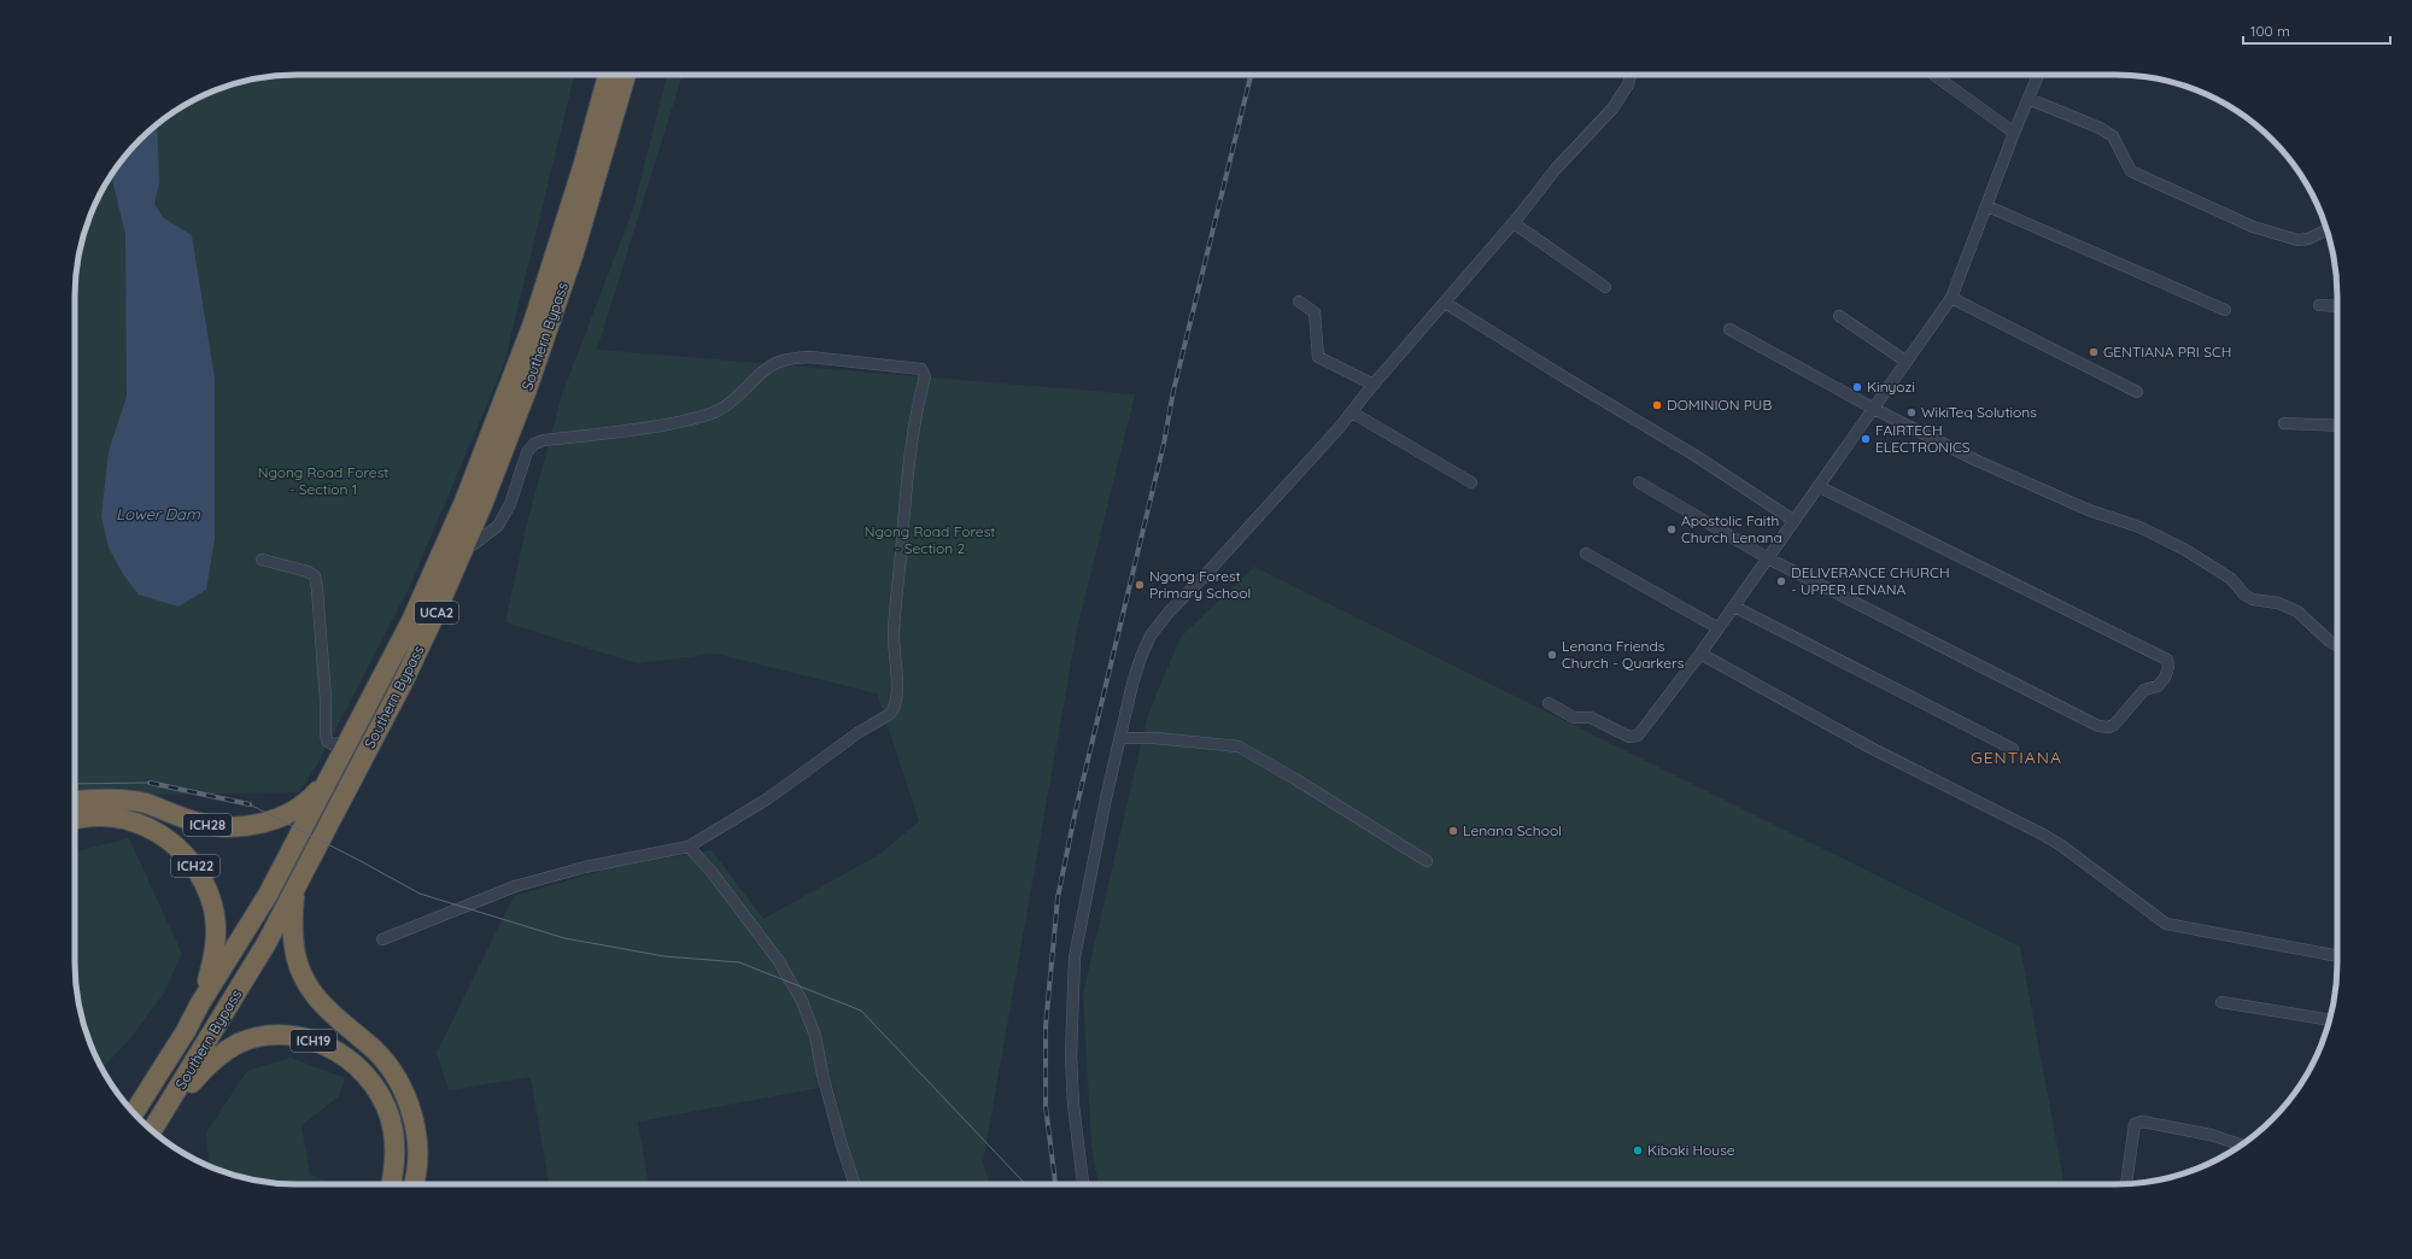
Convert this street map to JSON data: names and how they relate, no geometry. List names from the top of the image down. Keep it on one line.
{"streets":{"highway":["Southern Bypass","UCA2","ICH28","ICH22","ICH19"]},"crossings":[["Southern Bypass","ICH28"],["Southern Bypass","ICH22"],["Southern Bypass","ICH19"]],"districts":["GENTIANA"],"water":["Lower Dam"],"parks":["Ngong Road Forest - Section 1","Ngong Road Forest - Section 2"],"places":["GENTIANA PRI SCH","Kinyozi","DOMINION PUB","WikiTeq Solutions","FAIRTECH ELECTRONICS","Apostolic Faith Church Lenana","DELIVERANCE CHURCH - UPPER LENANA","Ngong Forest Primary School","Lenana Friends Church - Quarkers","Lenana School","Kibaki House"],"scale_bar":"100 m"}
